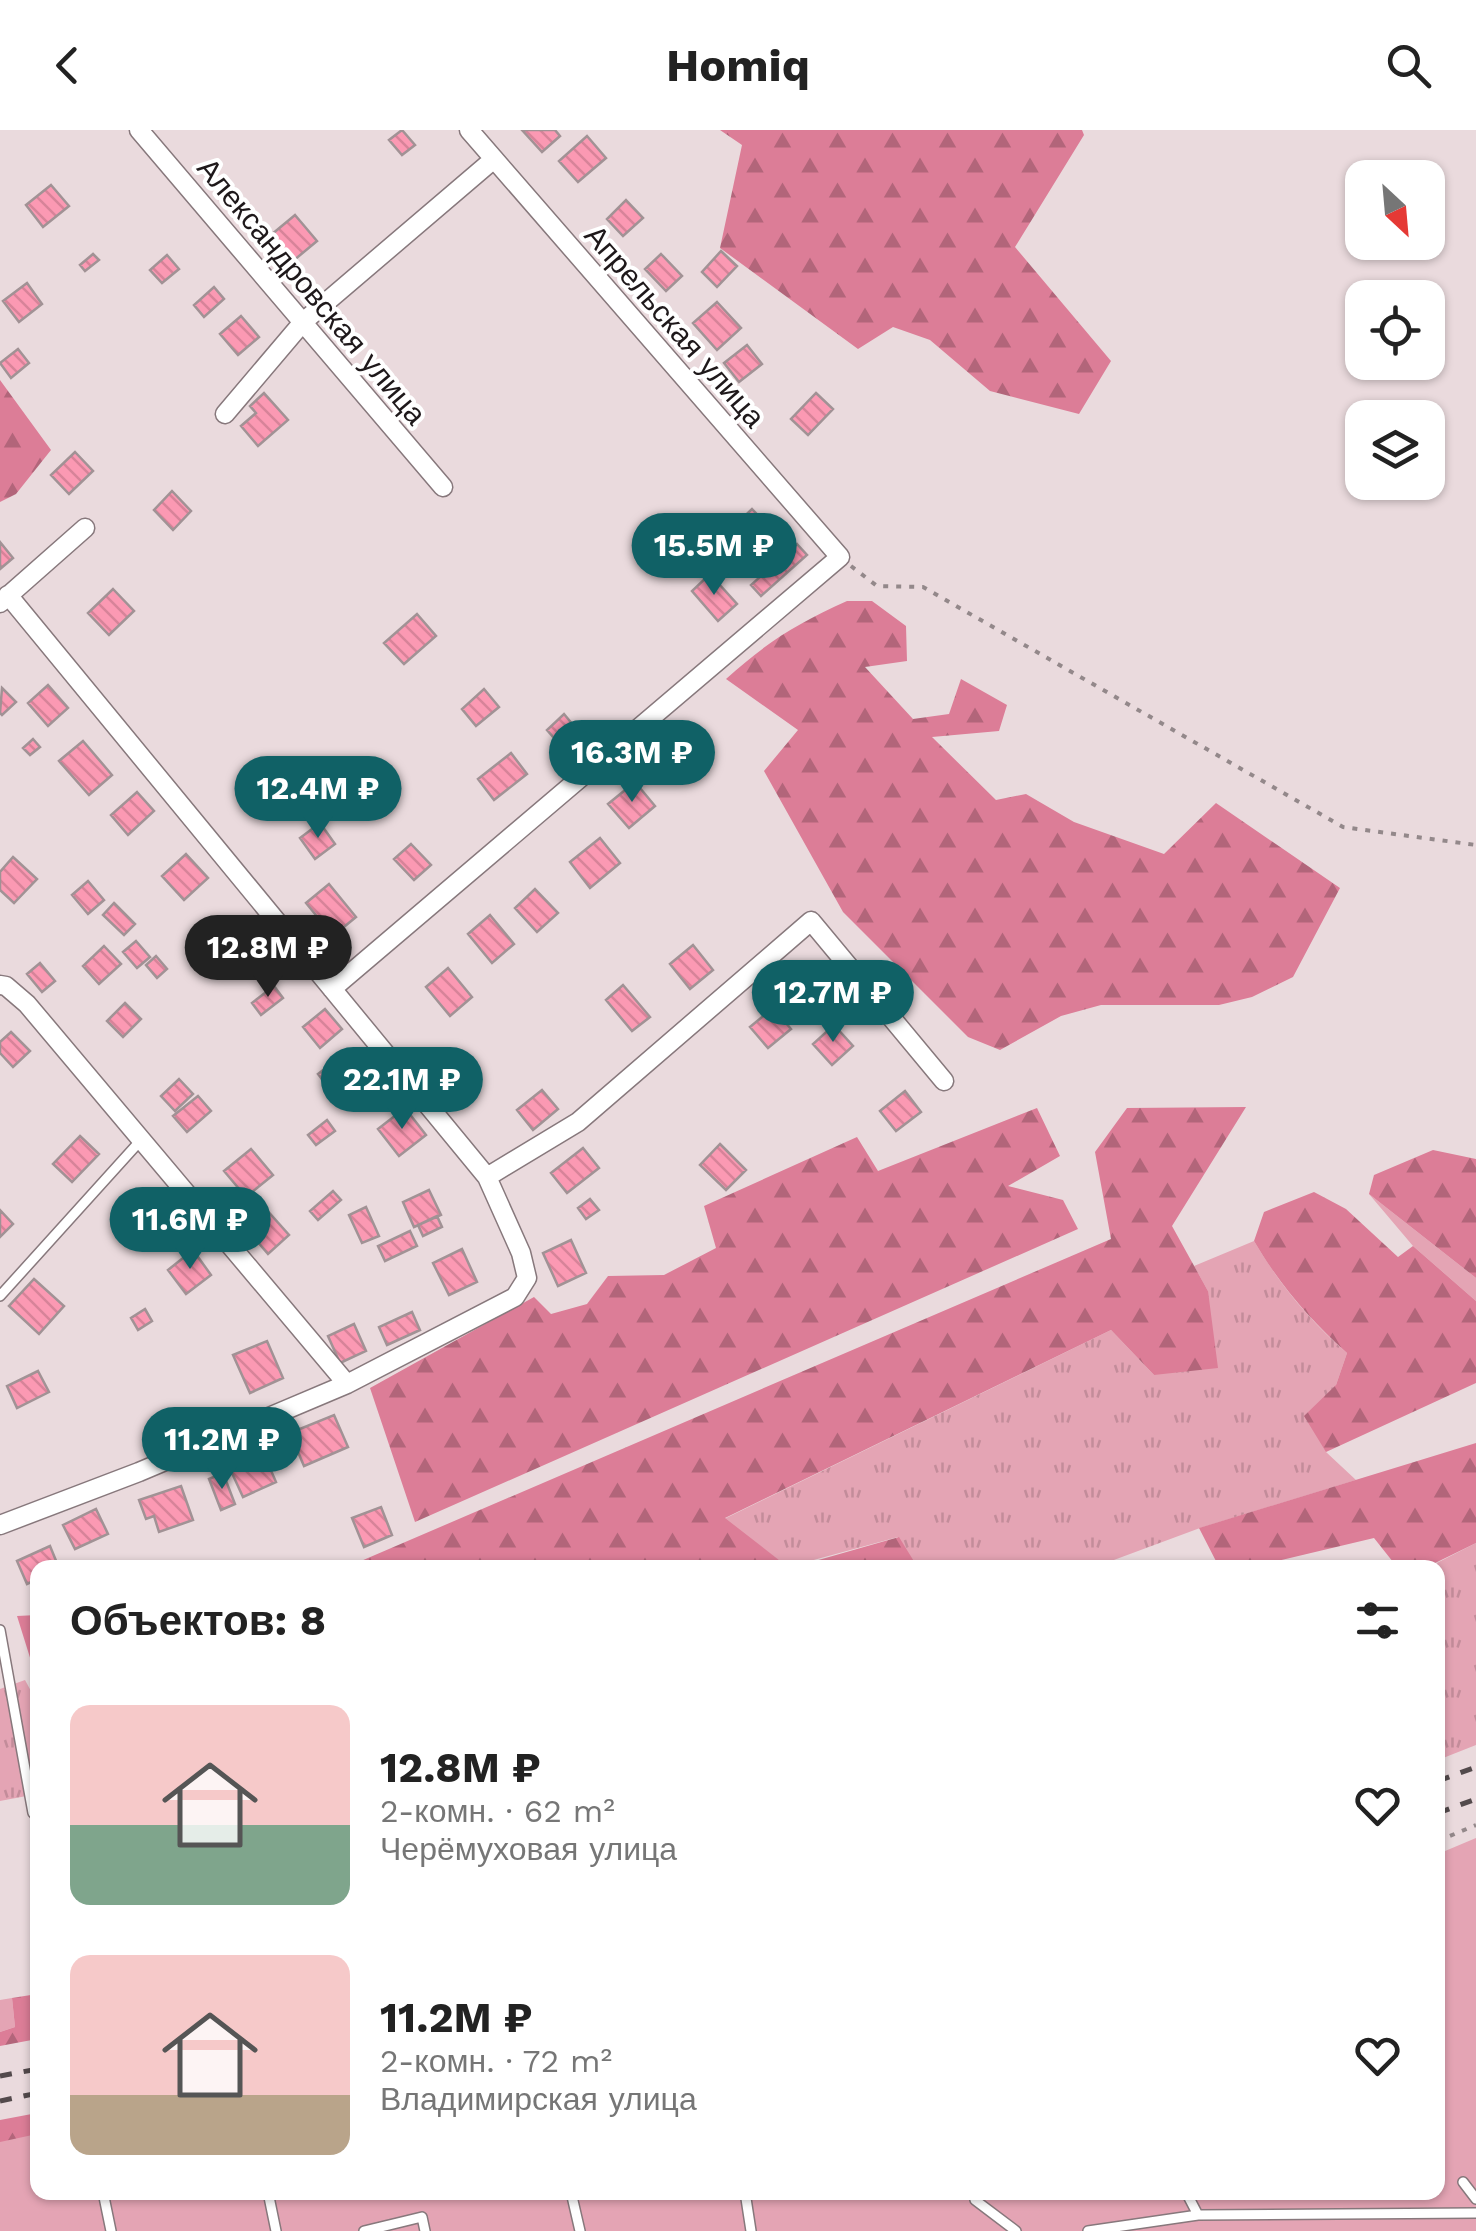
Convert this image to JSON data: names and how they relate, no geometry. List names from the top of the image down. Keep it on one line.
{"streets":{"street":["Александровская улица","Апрельская улица"]},"north":"bottom right","page":{"header":"Homiq","price":["15.5M ₽","16.3M ₽","12.4M ₽","12.8M ₽","12.7M ₽","22.1M ₽","11.6M ₽","11.2M ₽"],"heading":"Объектов: 8","list":[{"name":"12.8M ₽","note":"2-комн. · 62 m² · Черёмуховая улица"},{"name":"11.2M ₽","note":"2-комн. · 72 m² · Владимирская улица"}]}}
